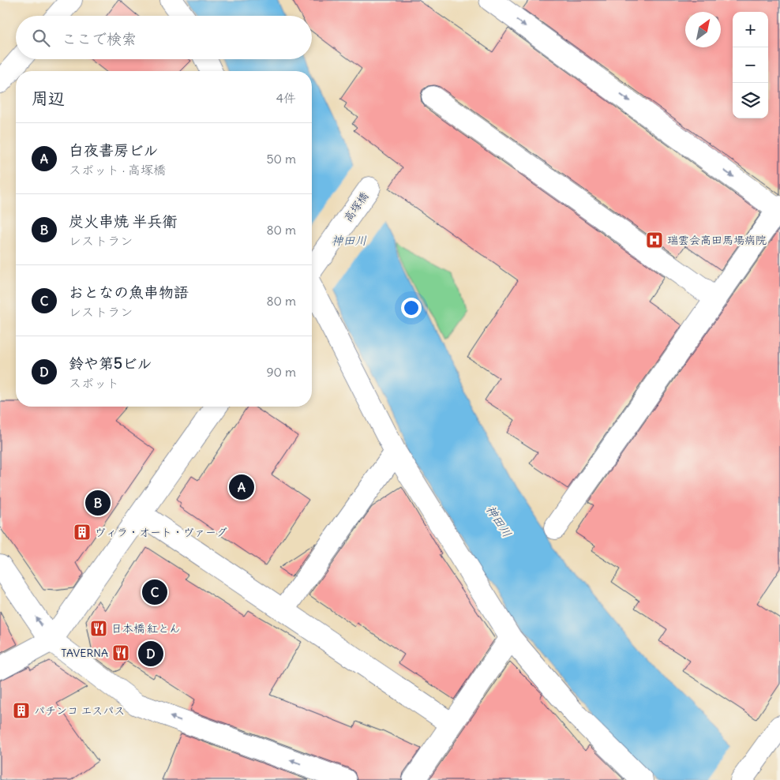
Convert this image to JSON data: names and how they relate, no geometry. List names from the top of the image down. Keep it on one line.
{"streets":{"street":["高塚橋"]},"water":["神田川"],"places":{"hospital":["瑞雲会高田馬場病院"],"building":["ヴィラ・オート・ヴァーグ","パチンコ エスパス"],"restaurant":["日本橋 紅とん","TAVERNA"]},"north":"top right","page":{"map_buttons":["+","−"],"search":"ここで検索","heading":["周辺","4件"],"list":[{"mark":"A","name":"白夜書房ビル","note":"スポット · 高塚橋","value":"50 m"},{"mark":"B","name":"炭火串焼 半兵衛","note":"レストラン","value":"80 m"},{"mark":"C","name":"おとなの魚串物語","note":"レストラン","value":"80 m"},{"mark":"D","name":"鈴や第5ビル","note":"スポット","value":"90 m"}],"pins":["A","B","C","D"]}}
